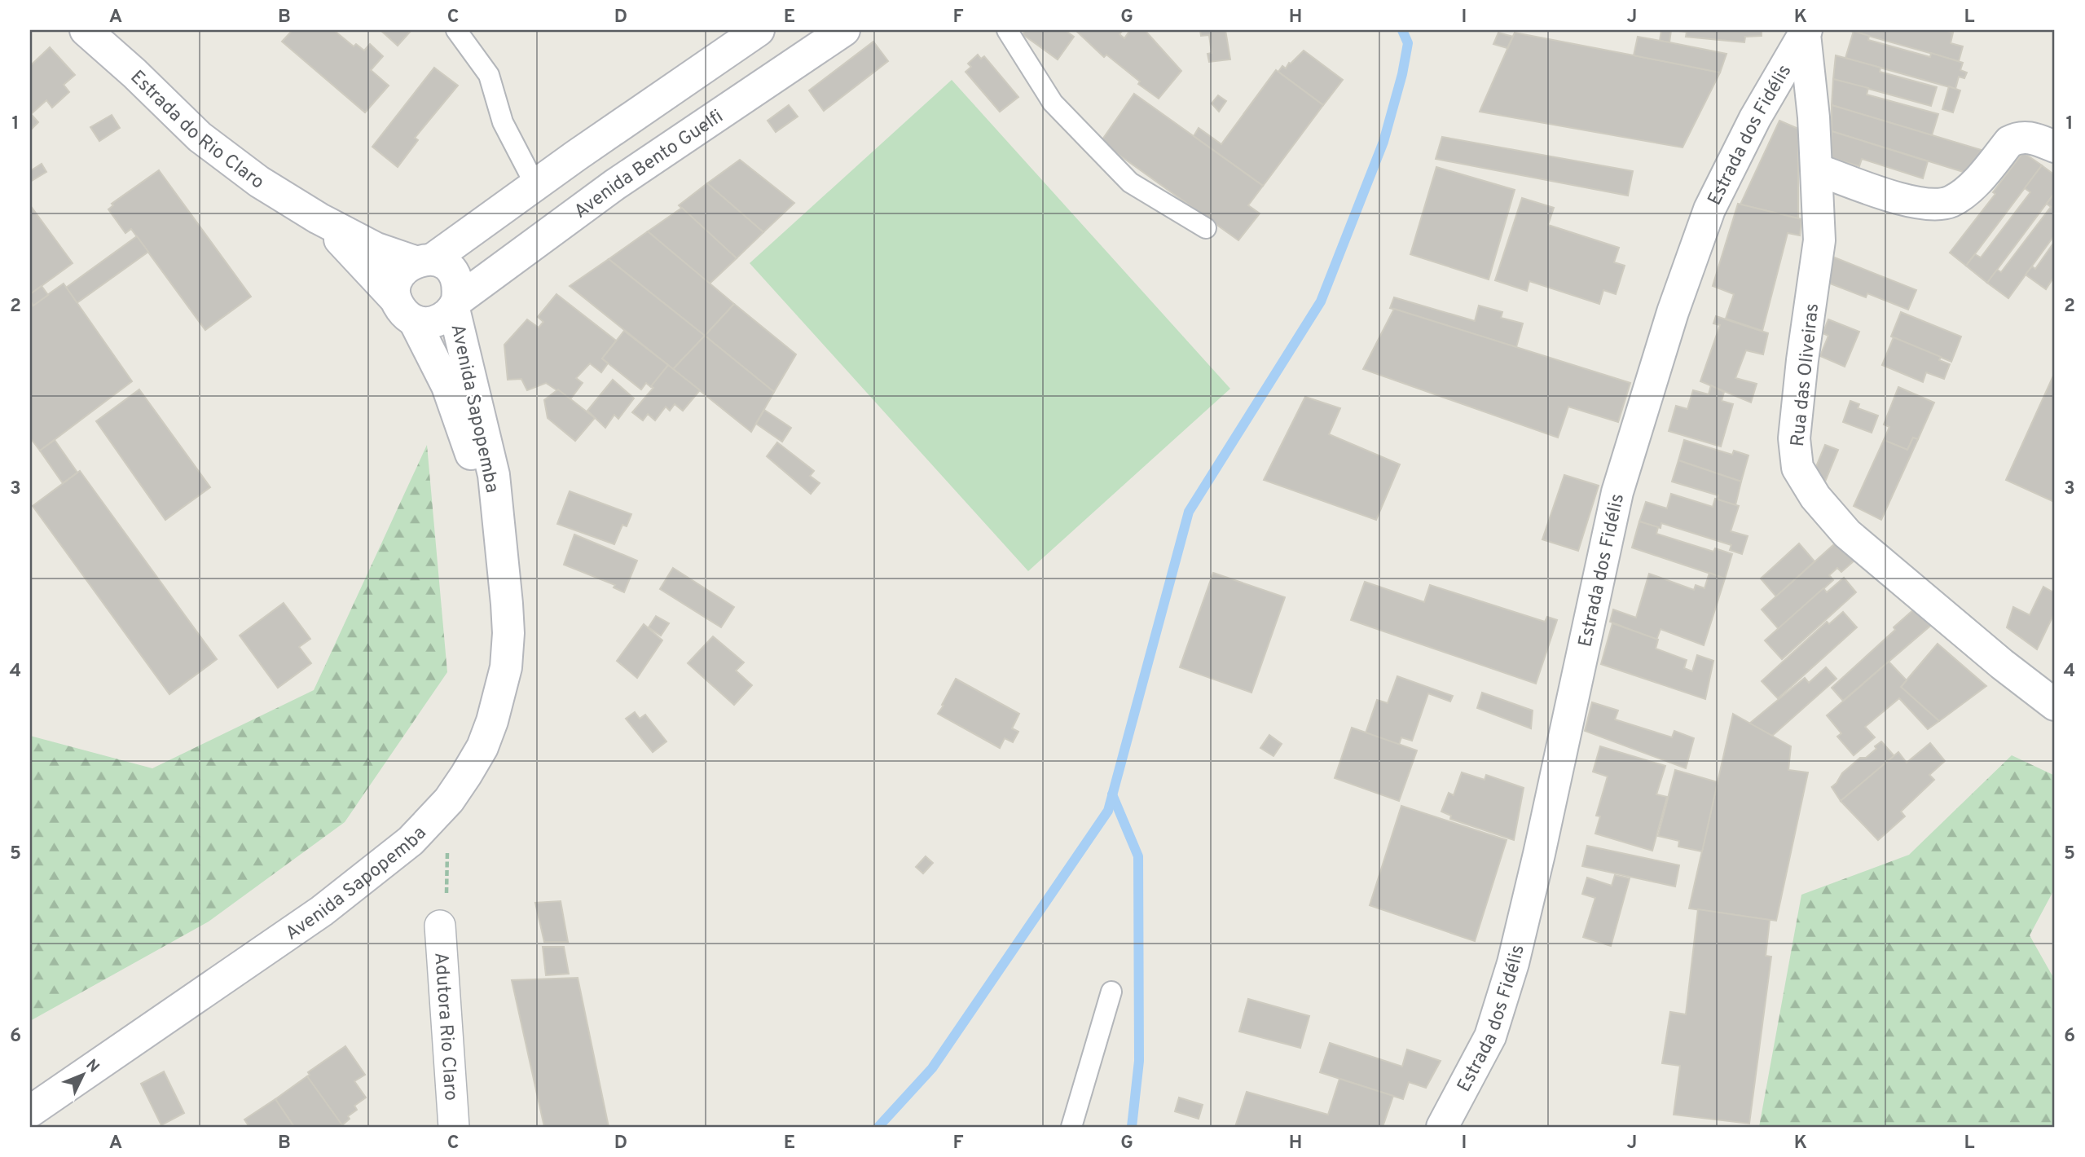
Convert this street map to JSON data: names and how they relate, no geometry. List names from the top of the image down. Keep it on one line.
{"streets":{"main road":["Estrada do Rio Claro","Estrada dos Fidélis","Avenida Bento Guelfi","Rua das Oliveiras","Avenida Sapopemba"],"street":["Adutora Rio Claro"]},"crossings":[["Estrada do Rio Claro","Avenida Bento Guelfi"],["Estrada do Rio Claro","Avenida Sapopemba"],["Estrada dos Fidélis","Rua das Oliveiras"],["Avenida Bento Guelfi","Avenida Sapopemba"]],"north":"top right","grid":{"columns":["A","B","C","D","E","F","G","H","I","J","K","L"],"rows":["1","2","3","4","5","6"]}}
